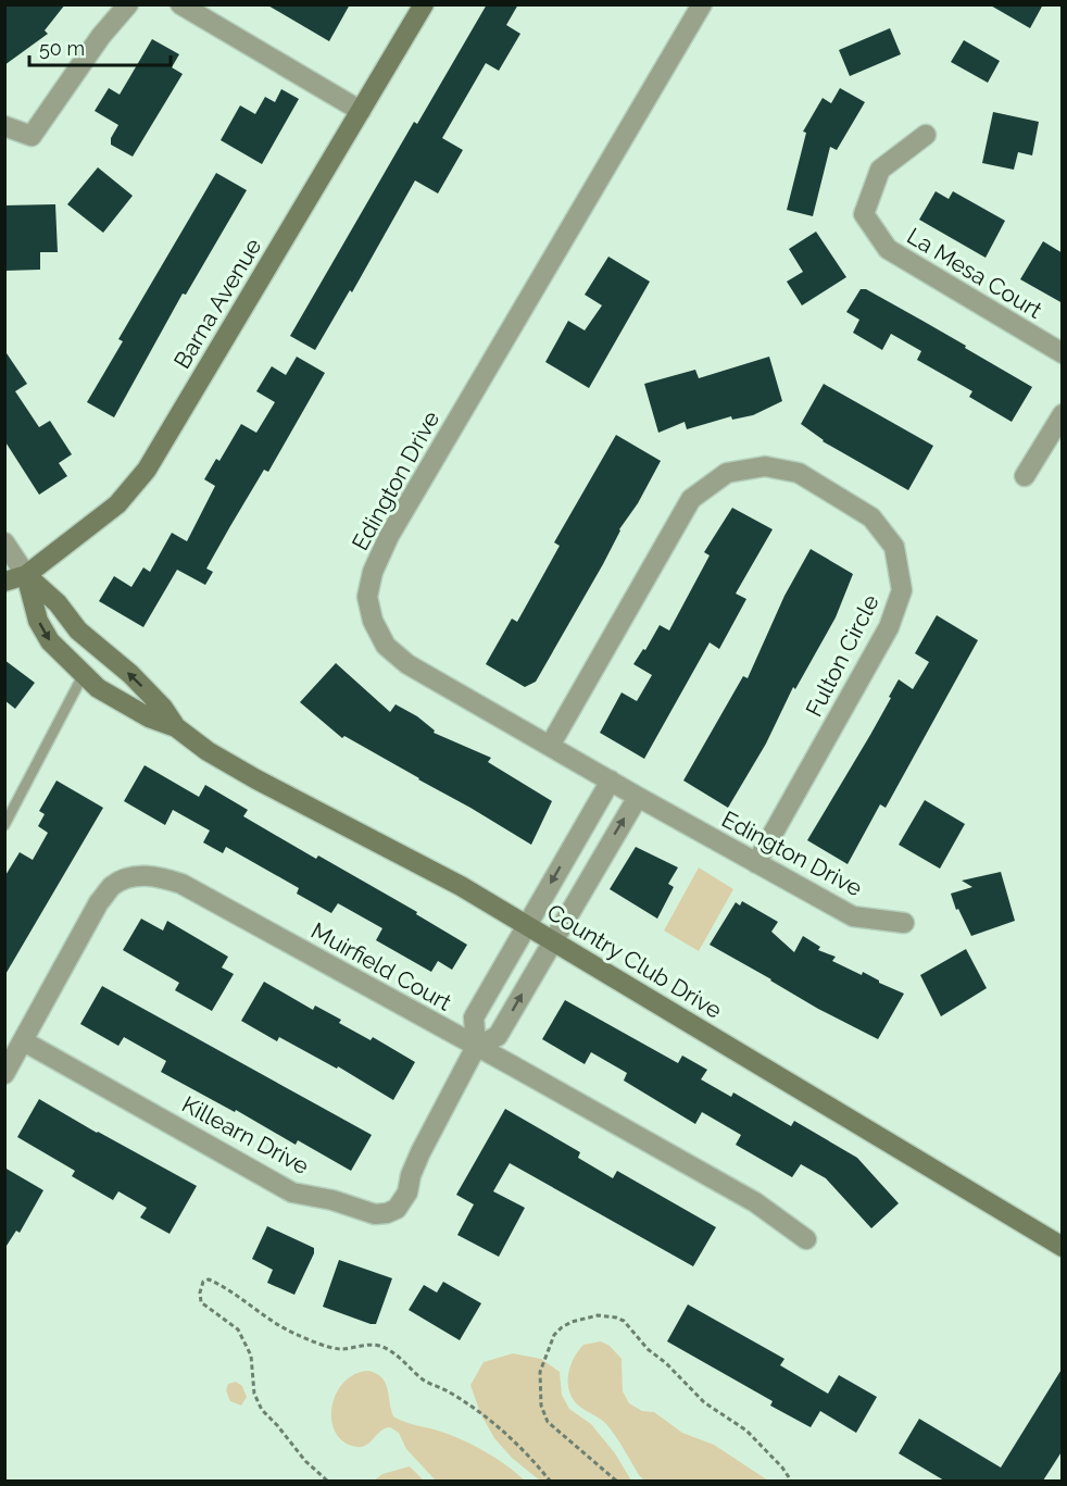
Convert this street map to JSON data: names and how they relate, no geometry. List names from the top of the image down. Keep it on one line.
{"streets":{"street":["La Mesa Court","Barna Avenue","Edington Drive","Fulton Circle","Country Club Drive","Muirfield Court","Killearn Drive"]},"crossings":[["Barna Avenue","Country Club Drive"],["Edington Drive","Fulton Circle"],["Edington Drive","Killearn Drive"],["Country Club Drive","Killearn Drive"],["Muirfield Court","Killearn Drive"]],"scale_bar":"50 m"}
